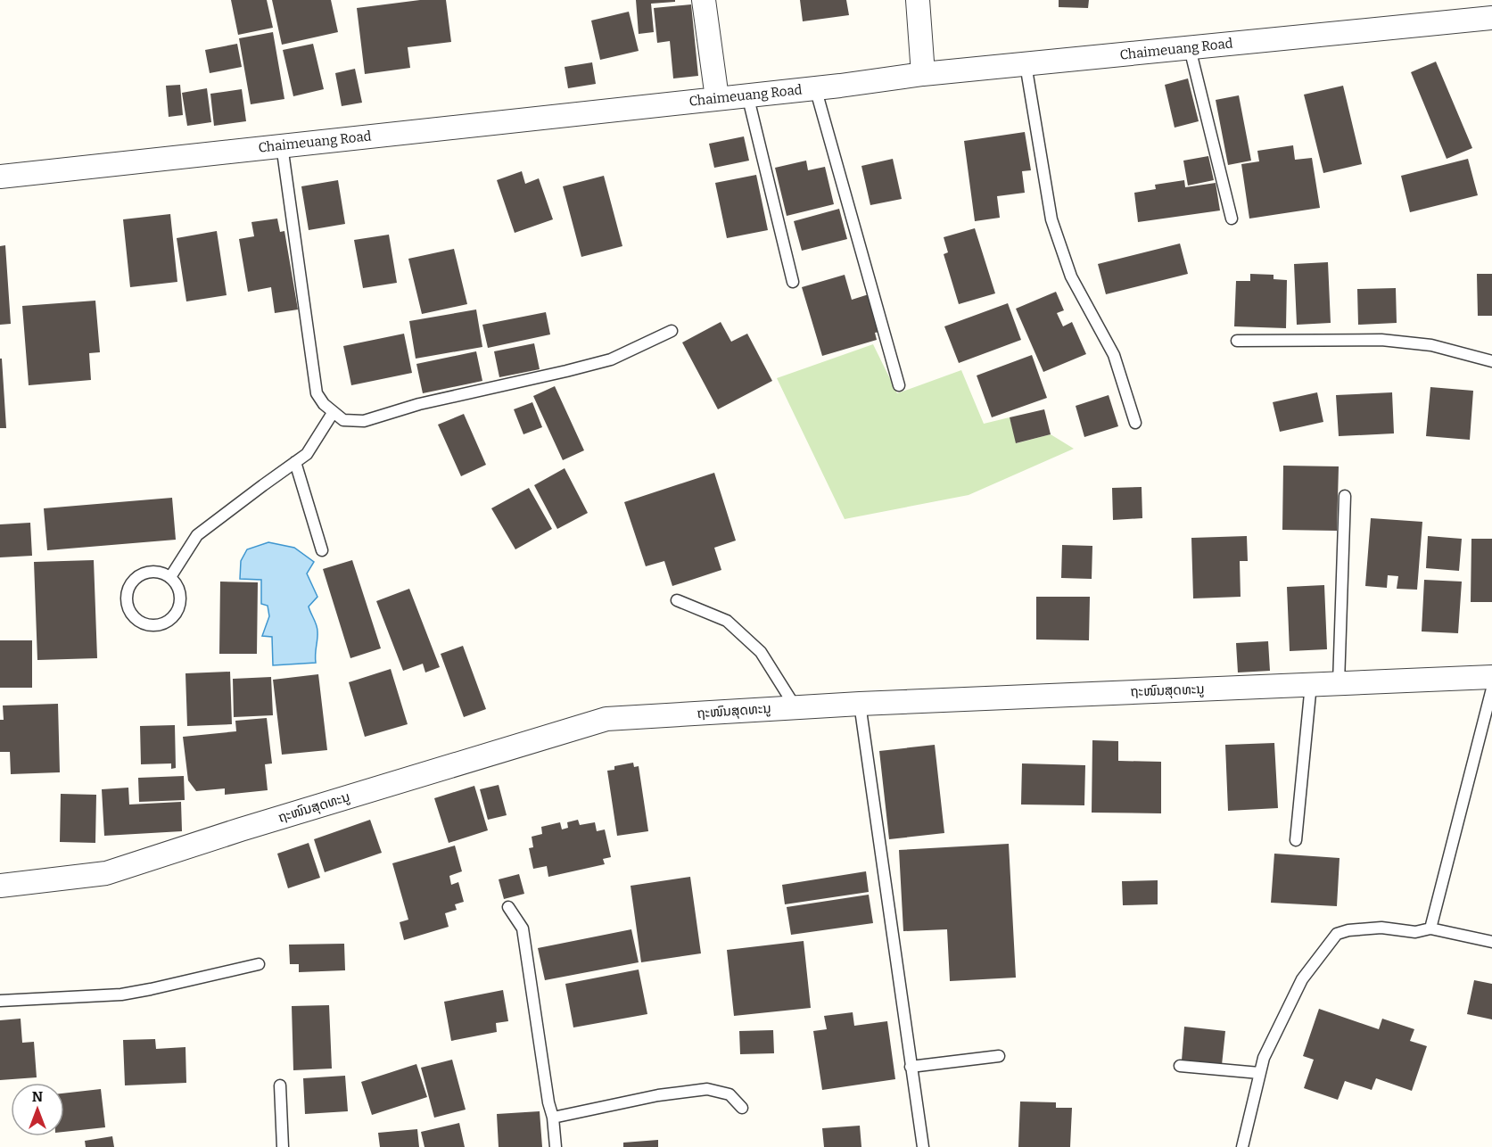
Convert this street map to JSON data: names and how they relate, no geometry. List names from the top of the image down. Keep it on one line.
{"streets":{"street":["Chaimeuang Road","ຖະໜົນສຸດທະນູ"]},"north":"top"}
